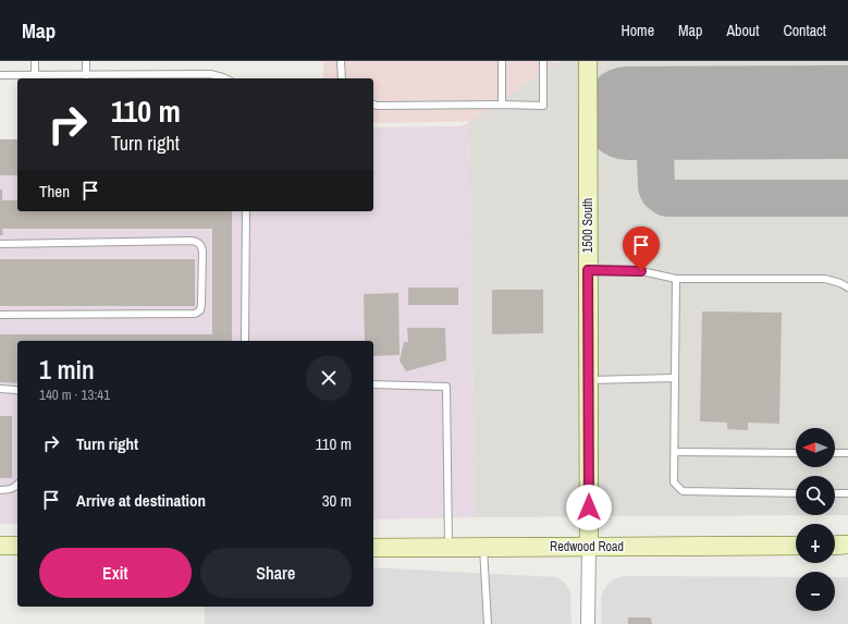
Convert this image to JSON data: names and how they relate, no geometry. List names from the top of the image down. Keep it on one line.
{"streets":{"street":["1500 South","Redwood Road"]},"crossings":[["1500 South","Redwood Road"]],"north":"left","page":{"header":"Map","nav":["Home","Map","About","Contact"],"turn":["110 m","Turn right"],"then":"Then","heading":["1 min","140 m · 13:41"],"list":[{"name":"Turn right","value":"110 m"},{"name":"Arrive at destination","value":"30 m"}],"map_buttons":["+","−"],"buttons":["Exit","Share"]}}
